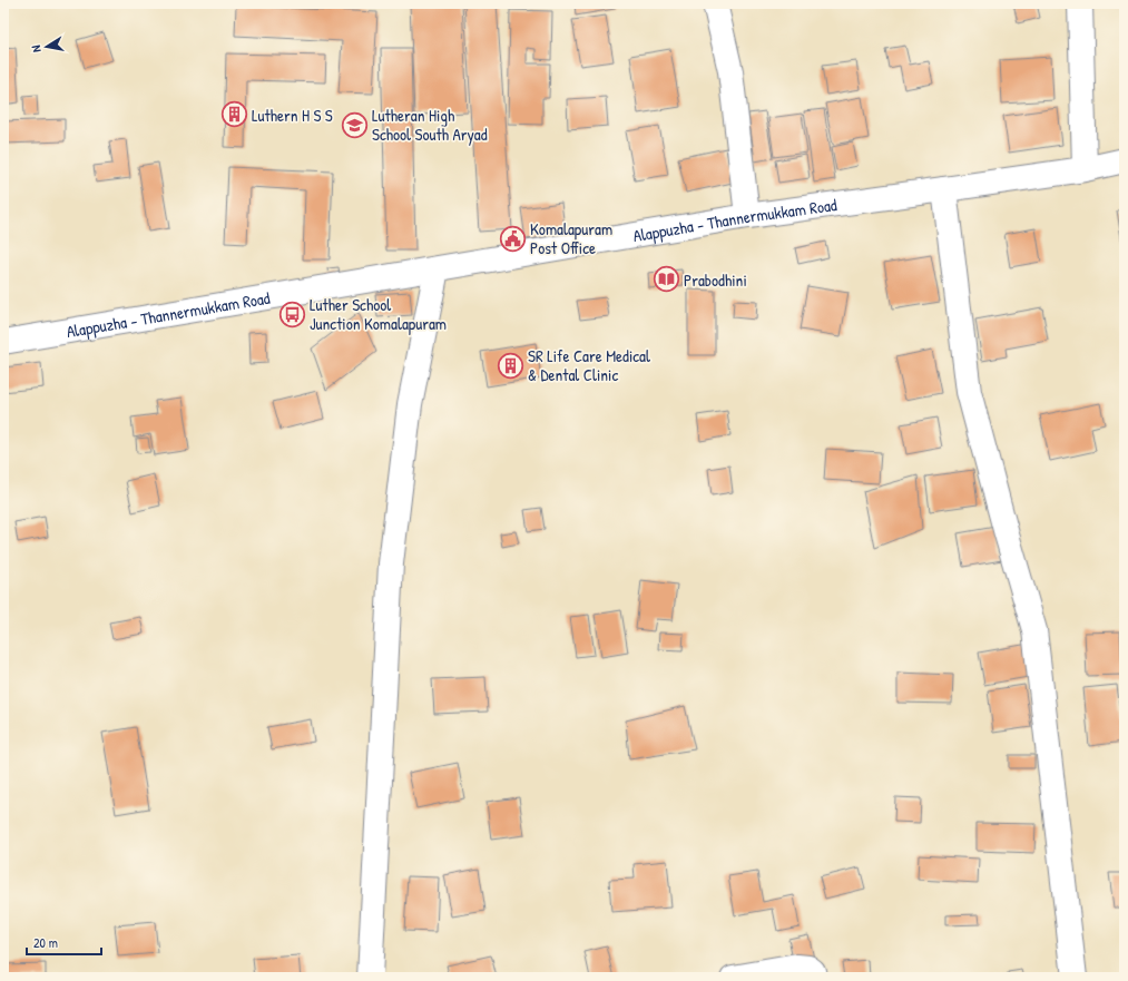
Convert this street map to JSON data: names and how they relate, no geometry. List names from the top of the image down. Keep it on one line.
{"streets":{"street":["Alappuzha - Thannermukkam Road"]},"places":{"building":["Luthern H S S","SR Life Care Medical & Dental Clinic"],"school or university":["Lutheran High School South Aryad"],"public building":["Komalapuram Post Office"],"library":["Prabodhini"],"bus stop":["Luther School Junction Komalapuram"]},"scale_bar":"20 m","north":"left"}
